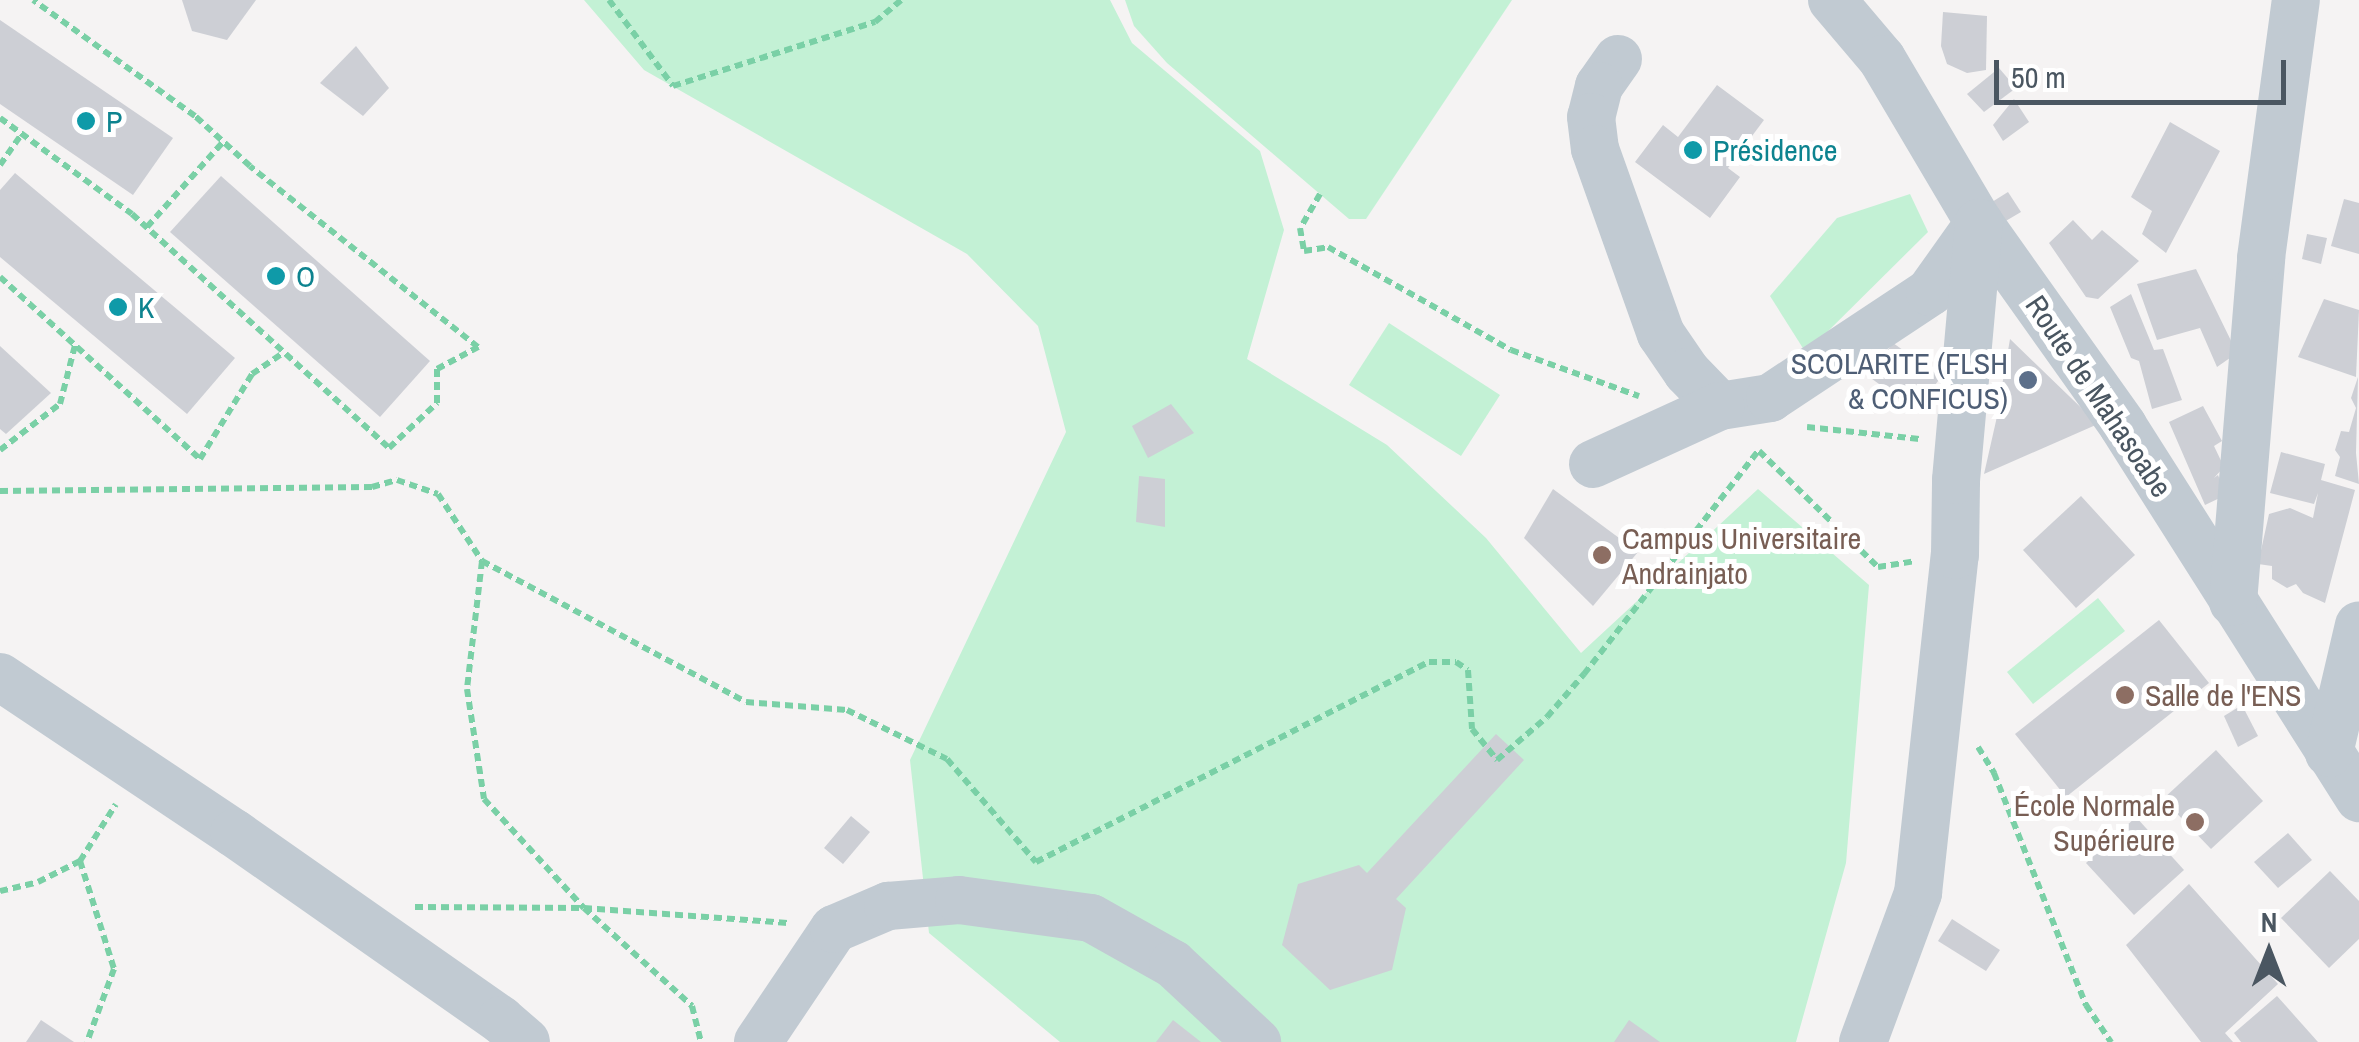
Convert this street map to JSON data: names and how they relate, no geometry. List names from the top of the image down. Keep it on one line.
{"streets":{"street":["Route de Mahasoabe"]},"places":["P","Présidence","O","K","SCOLARITE (FLSH & CONFICUS)","Campus Universitaire Andrainjato","Salle de l'ENS","École Normale Supérieure"],"scale_bar":"50 m","north":"top"}
